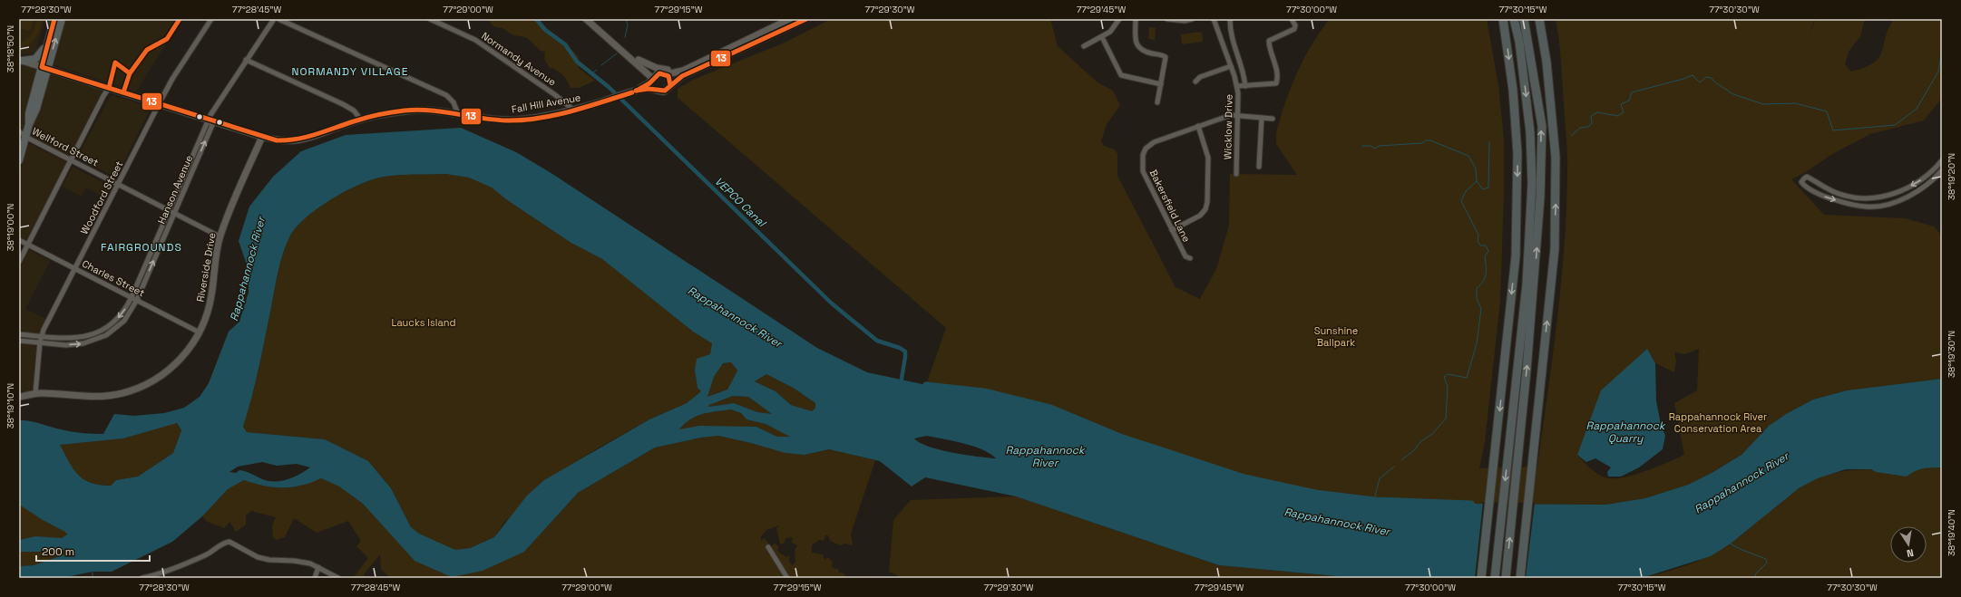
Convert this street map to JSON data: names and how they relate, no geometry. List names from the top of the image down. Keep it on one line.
{"streets":{"main road":["Fall Hill Avenue","Riverside Drive"],"street":["Normandy Avenue","Wicklow Drive","Wellford Street","Hanson Avenue","Woodford Street","Bakersfield Lane","Charles Street"]},"crossings":[["Normandy Avenue","Fall Hill Avenue"],["Fall Hill Avenue","Hanson Avenue"],["Fall Hill Avenue","Woodford Street"],["Fall Hill Avenue","Riverside Drive"],["Wicklow Drive","Bakersfield Lane"],["Wellford Street","Hanson Avenue"],["Wellford Street","Woodford Street"],["Wellford Street","Riverside Drive"],["Hanson Avenue","Woodford Street"],["Hanson Avenue","Charles Street"],["Woodford Street","Riverside Drive"],["Woodford Street","Charles Street"],["Riverside Drive","Charles Street"]],"districts":["NORMANDY VILLAGE","FAIRGROUNDS"],"water":["VEPCO Canal","Rappahannock River","Rappahannock Quarry"],"parks":["Laucks Island","Sunshine Ballpark","Rappahannock River Conservation Area"],"lines":["transit line 13"],"scale_bar":"200 m","north":"bottom","coordinates":["77°28'30\"W","77°28'45\"W","77°29'00\"W","77°29'15\"W","77°29'30\"W","77°29'45\"W","77°30'00\"W","77°30'15\"W","77°30'30\"W","38°18'50\"N","38°19'20\"N","38°19'00\"N","38°19'30\"N","38°19'10\"N","38°19'40\"N"]}
